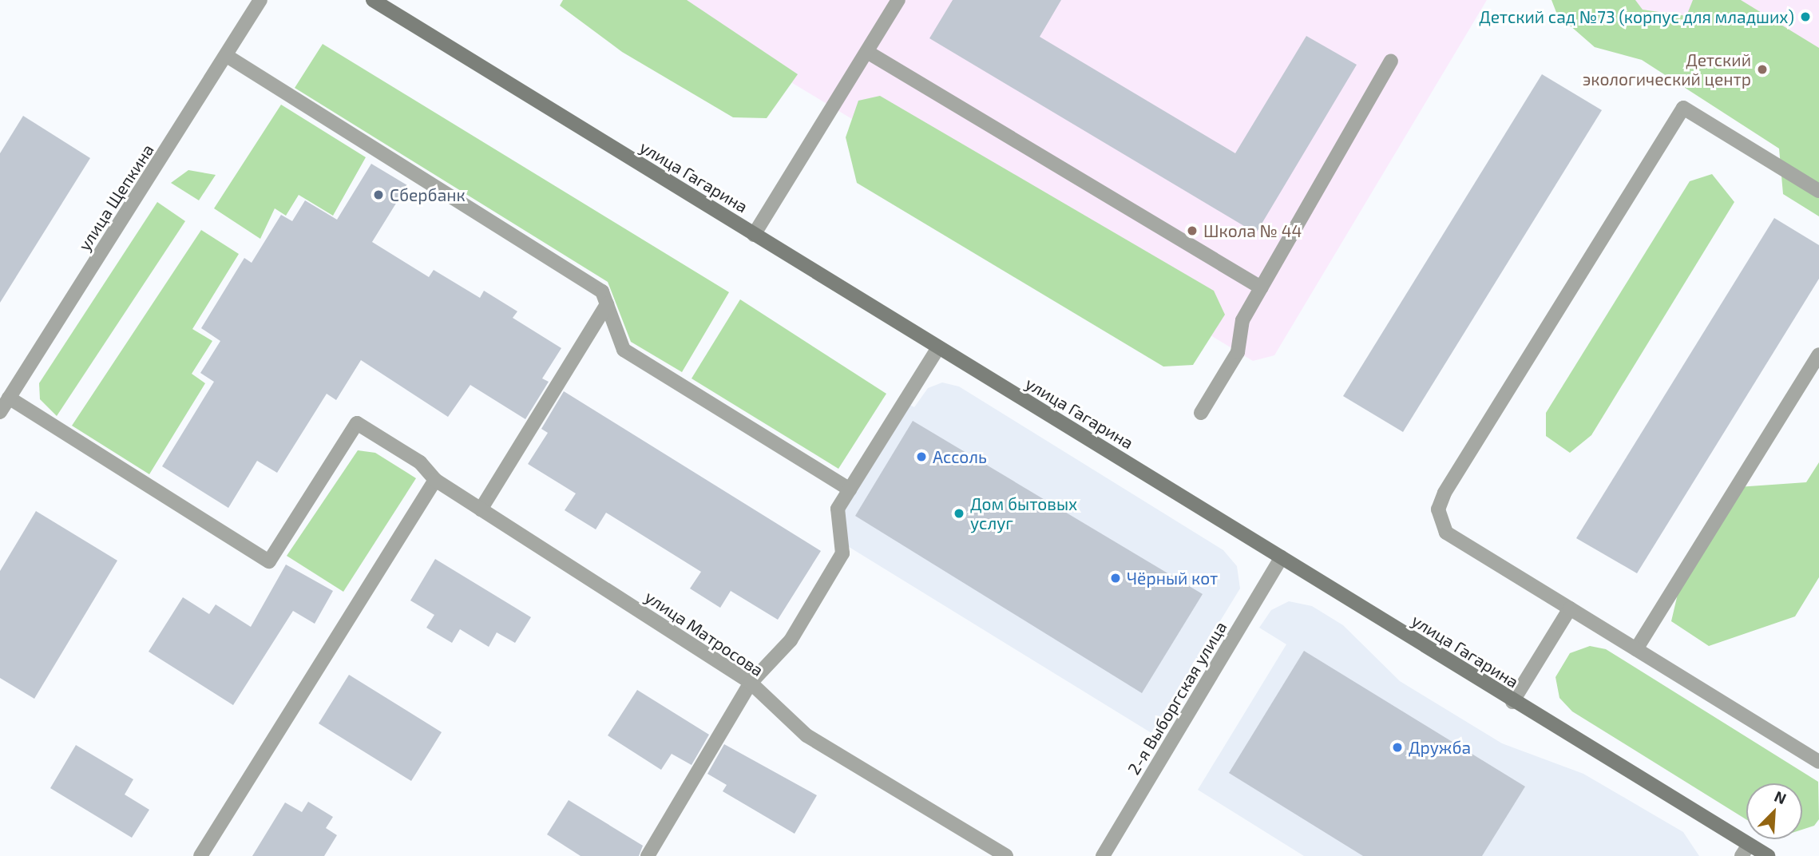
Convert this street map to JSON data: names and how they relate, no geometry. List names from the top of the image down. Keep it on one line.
{"streets":{"main road":["улица Гагарина"],"street":["улица Щепкина","улица Матросова","2-я Выборгская улица"]},"crossings":[["улица Гагарина","2-я Выборгская улица"],["улица Щепкина","улица Матросова"]],"places":["Детский сад №73 (корпус для младших)","Детский экологический центр","Сбербанк","Школа № 44","Ассоль","Дом бытовых услуг","Чёрный кот","Дружба"],"north":"top right"}
